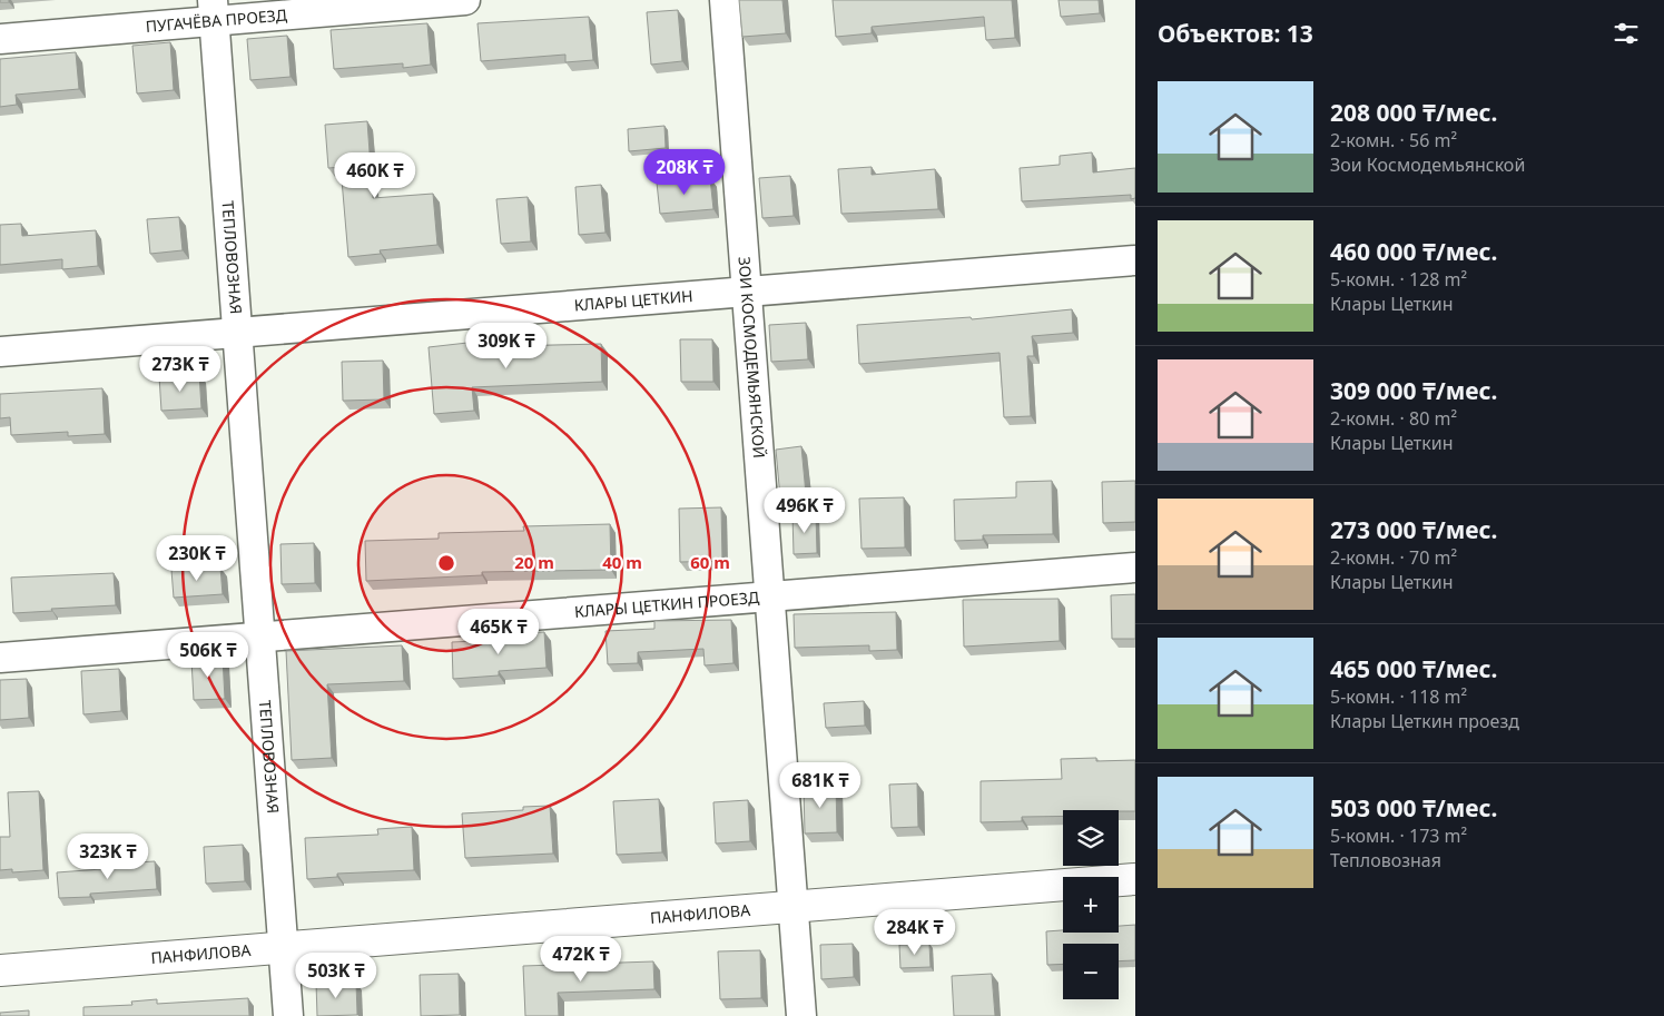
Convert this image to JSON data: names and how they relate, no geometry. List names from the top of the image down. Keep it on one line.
{"streets":{"street":["ПУГАЧЁВА ПРОЕЗД","ТЕПЛОВОЗНАЯ","КЛАРЫ ЦЕТКИН","ЗОИ КОСМОДЕМЬЯНСКОЙ","КЛАРЫ ЦЕТКИН ПРОЕЗД","ПАНФИЛОВА"]},"crossings":[["ПУГАЧЁВА ПРОЕЗД","ТЕПЛОВОЗНАЯ"],["ТЕПЛОВОЗНАЯ","КЛАРЫ ЦЕТКИН"],["ТЕПЛОВОЗНАЯ","КЛАРЫ ЦЕТКИН ПРОЕЗД"],["ТЕПЛОВОЗНАЯ","ПАНФИЛОВА"],["КЛАРЫ ЦЕТКИН","ЗОИ КОСМОДЕМЬЯНСКОЙ"],["ЗОИ КОСМОДЕМЬЯНСКОЙ","КЛАРЫ ЦЕТКИН ПРОЕЗД"],["ЗОИ КОСМОДЕМЬЯНСКОЙ","ПАНФИЛОВА"]],"page":{"heading":"Объектов: 13","list":[{"name":"208 000 ₸/мес.","note":"2-комн. · 56 m² · Зои Космодемьянской"},{"name":"460 000 ₸/мес.","note":"5-комн. · 128 m² · Клары Цеткин"},{"name":"309 000 ₸/мес.","note":"2-комн. · 80 m² · Клары Цеткин"},{"name":"273 000 ₸/мес.","note":"2-комн. · 70 m² · Клары Цеткин"},{"name":"465 000 ₸/мес.","note":"5-комн. · 118 m² · Клары Цеткин проезд"},{"name":"503 000 ₸/мес.","note":"5-комн. · 173 m² · Тепловозная"}],"price":["208K ₸","460K ₸","309K ₸","273K ₸","496K ₸","230K ₸","465K ₸","506K ₸","681K ₸","323K ₸","284K ₸","472K ₸","503K ₸"],"map_buttons":["+","−"]},"rings":["20 m","40 m","60 m"]}
